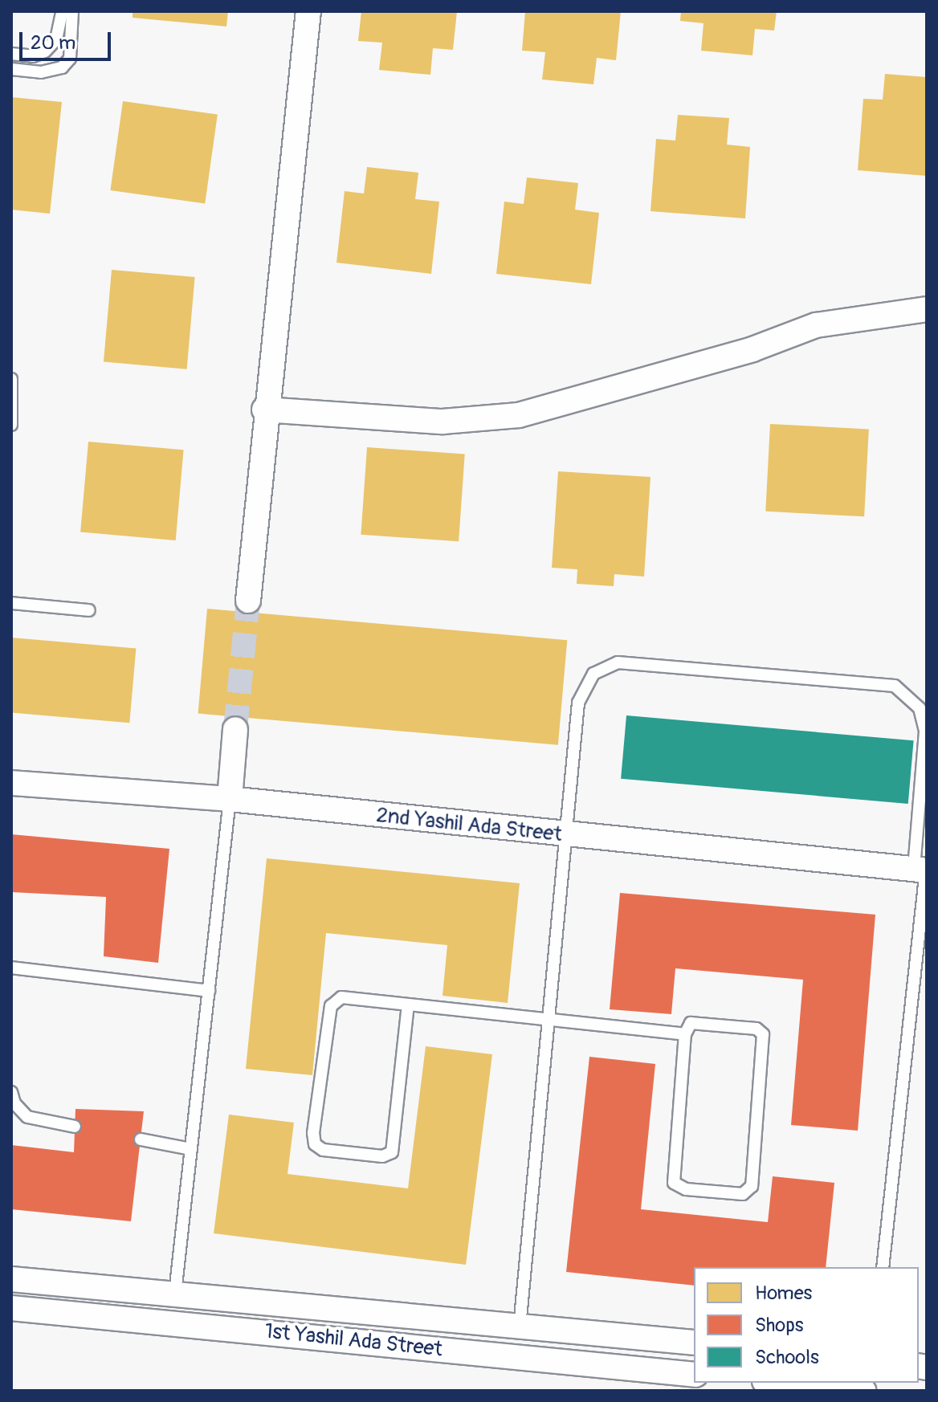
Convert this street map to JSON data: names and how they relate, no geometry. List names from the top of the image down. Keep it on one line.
{"streets":{"street":["2nd Yashil Ada Street","1st Yashil Ada Street"]},"legend":["Homes","Shops","Schools"],"scale_bar":"20 m"}
